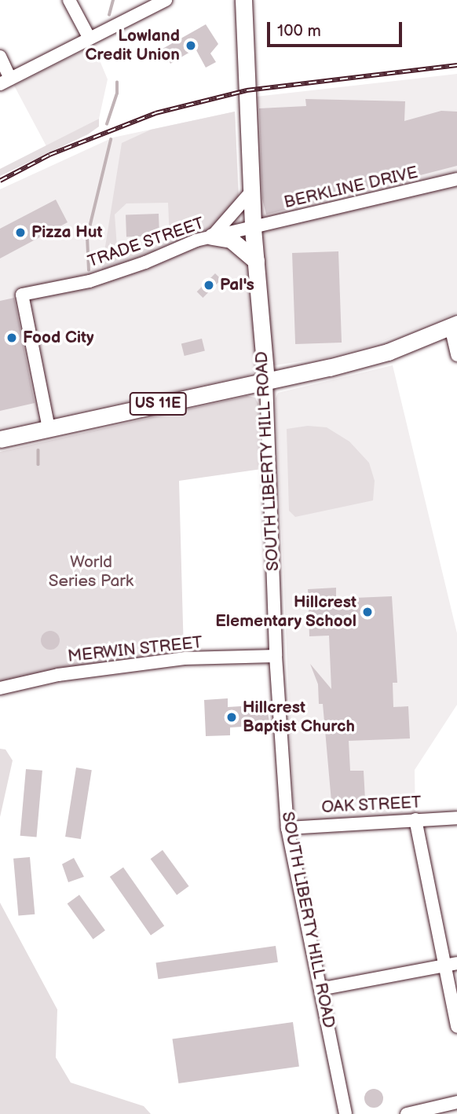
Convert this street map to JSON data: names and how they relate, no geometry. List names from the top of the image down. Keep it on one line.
{"streets":{"main road":["US 11E","SOUTH LIBERTY HILL ROAD"],"street":["BERKLINE DRIVE","TRADE STREET","MERWIN STREET","OAK STREET"]},"crossings":[["BERKLINE DRIVE","TRADE STREET"],["BERKLINE DRIVE","SOUTH LIBERTY HILL ROAD"],["TRADE STREET","US 11E"],["TRADE STREET","SOUTH LIBERTY HILL ROAD"],["US 11E","SOUTH LIBERTY HILL ROAD"],["SOUTH LIBERTY HILL ROAD","MERWIN STREET"],["SOUTH LIBERTY HILL ROAD","OAK STREET"]],"parks":["World Series Park"],"places":["Lowland Credit Union","Pizza Hut","Pal's","Food City","Hillcrest Elementary School","Hillcrest Baptist Church"],"scale_bar":"100 m"}
